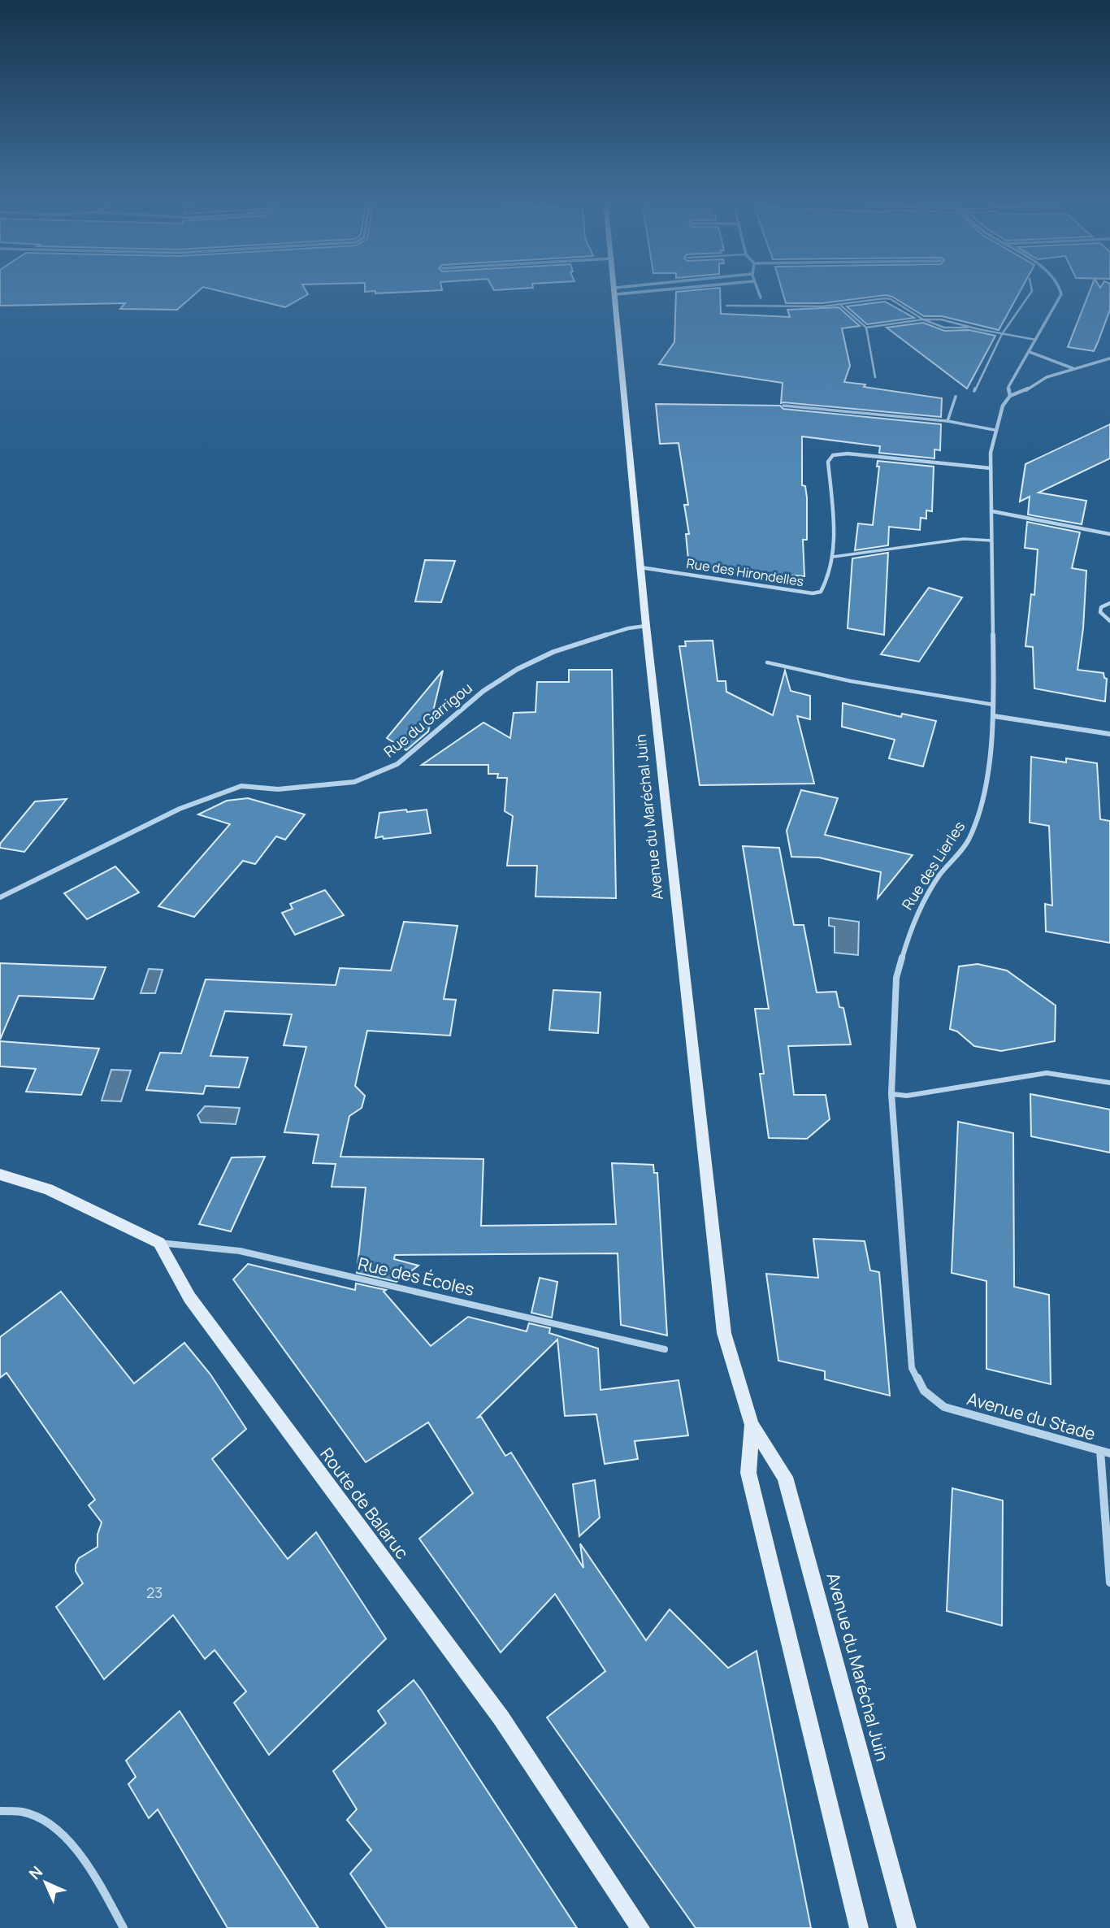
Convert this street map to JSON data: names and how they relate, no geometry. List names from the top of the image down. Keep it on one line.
{"streets":{"main road":["Avenue du Maréchal Juin","Route de Balaruc"],"street":["Rue des Hirondelles","Rue du Garrigou","Rue des Lierles","Rue des Écoles","Avenue du Stade"]},"crossings":[["Rue des Hirondelles","Avenue du Maréchal Juin"],["Rue des Hirondelles","Rue des Lierles"],["Rue du Garrigou","Avenue du Maréchal Juin"],["Rue des Lierles","Avenue du Stade"],["Rue des Écoles","Route de Balaruc"]],"house_numbers":["23"],"north":"top left"}
